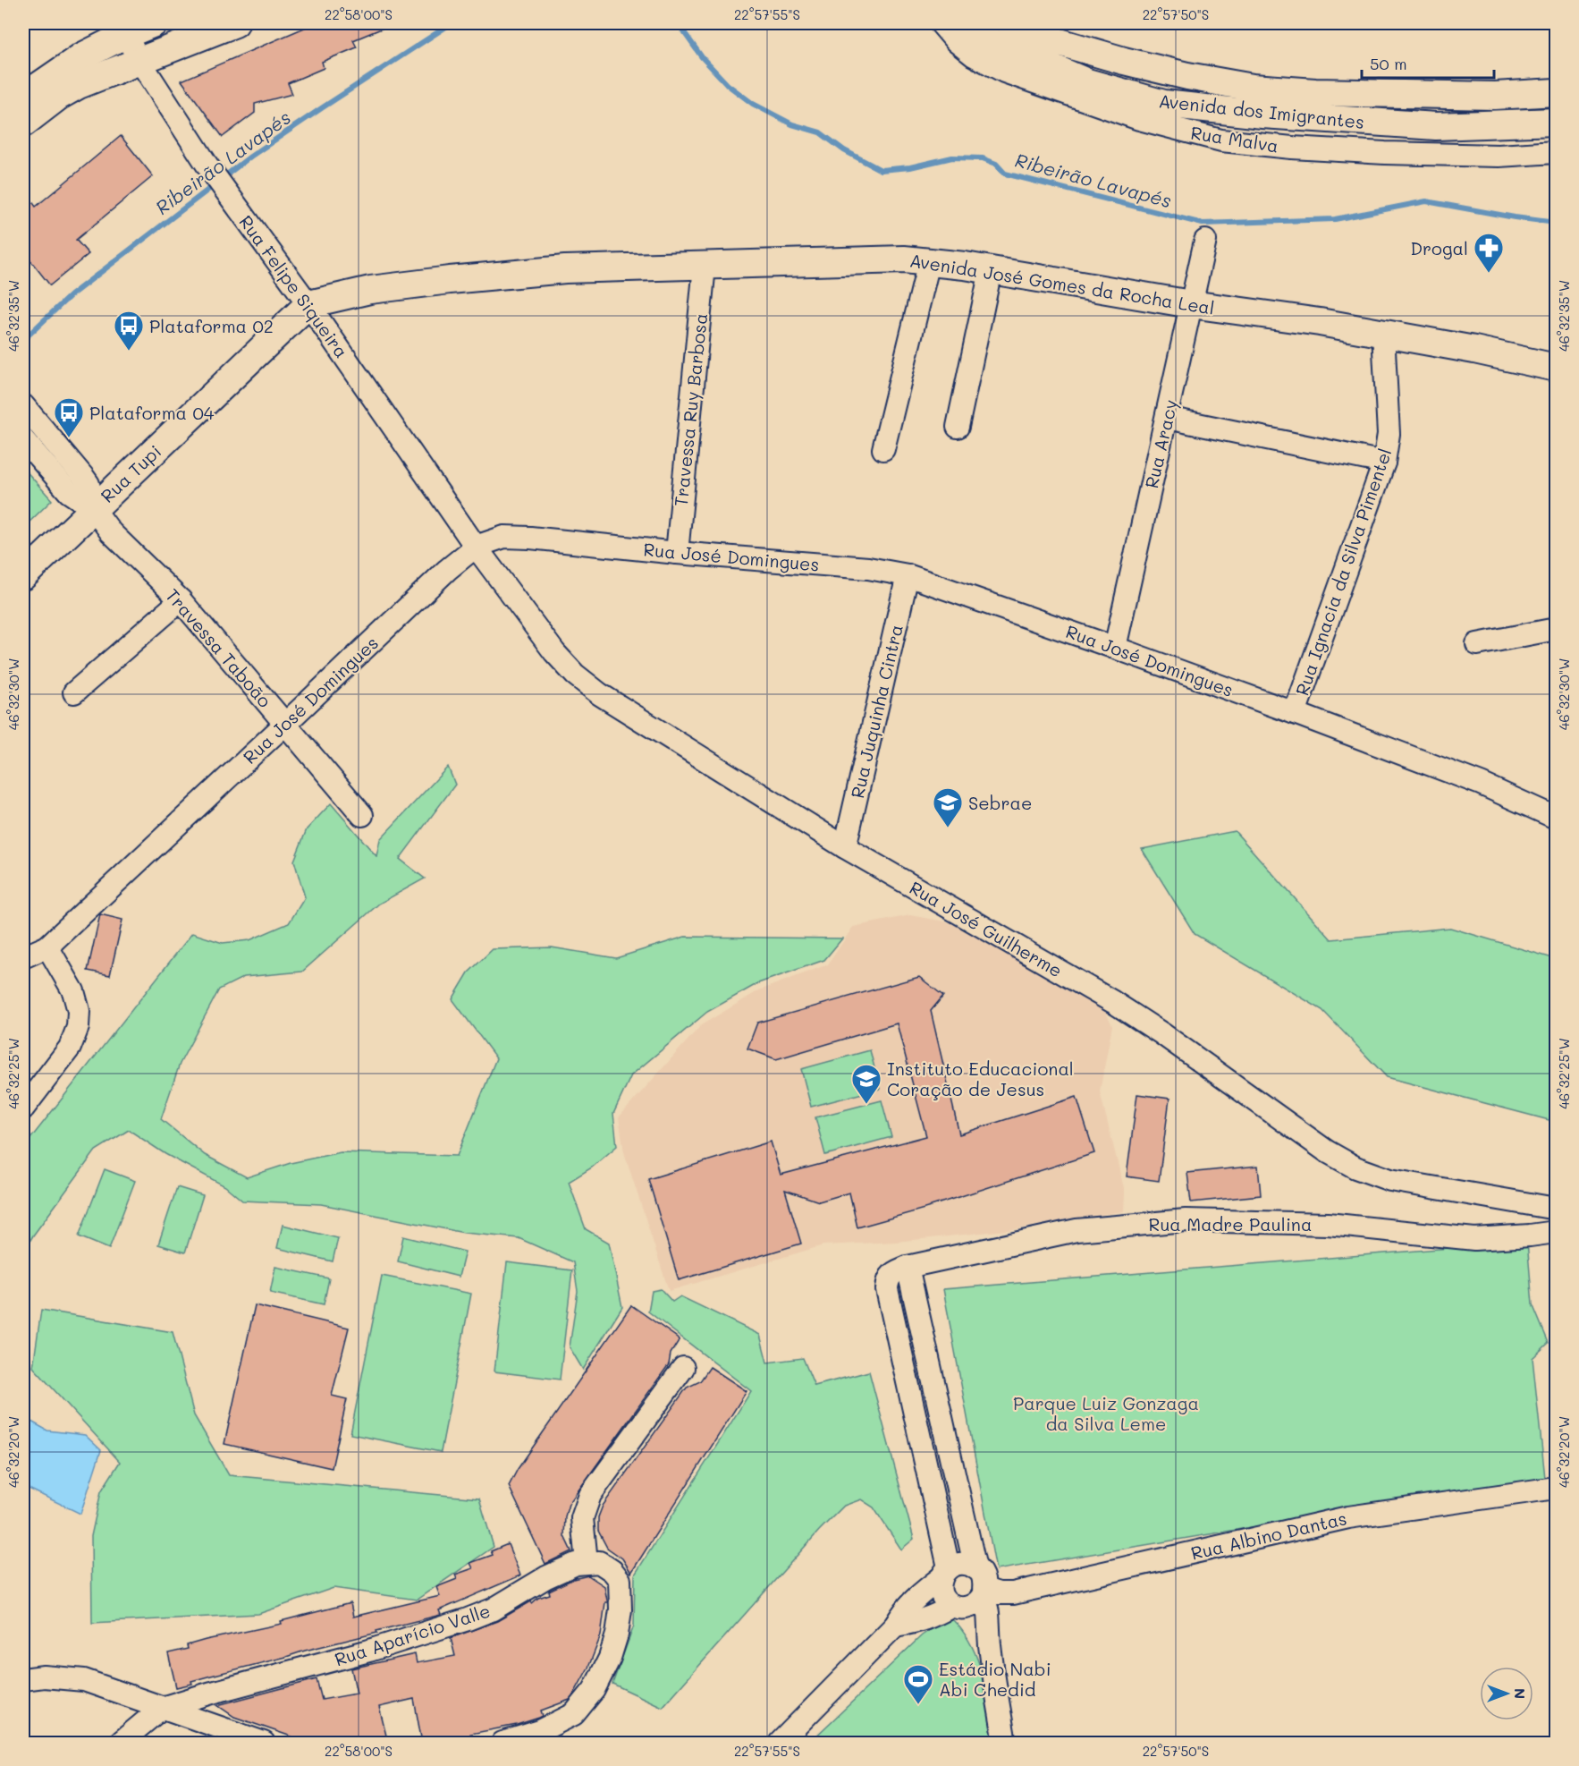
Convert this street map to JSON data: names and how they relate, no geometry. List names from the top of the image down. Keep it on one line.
{"streets":{"main road":["Avenida dos Imigrantes","Avenida José Gomes da Rocha Leal","Rua Tupi"],"street":["Rua Malva","Rua Felipe Siqueira","Travessa Ruy Barbosa","Rua Aracy","Rua José Domingues","Rua Ignacia da Silva Pimentel","Travessa Taboão","Rua Juquinha Cintra","Rua José Guilherme","Rua Madre Paulina","Rua Albino Dantas","Rua Aparício Valle"]},"crossings":[["Avenida José Gomes da Rocha Leal","Rua Felipe Siqueira"],["Avenida José Gomes da Rocha Leal","Travessa Ruy Barbosa"],["Avenida José Gomes da Rocha Leal","Rua Aracy"],["Avenida José Gomes da Rocha Leal","Rua Tupi"],["Avenida José Gomes da Rocha Leal","Rua Ignacia da Silva Pimentel"],["Rua Felipe Siqueira","Rua Tupi"],["Rua Felipe Siqueira","Rua José Domingues"],["Rua Felipe Siqueira","Rua José Guilherme"],["Travessa Ruy Barbosa","Rua José Domingues"],["Rua Aracy","Rua José Domingues"],["Rua Tupi","Travessa Taboão"],["Rua José Domingues","Rua Ignacia da Silva Pimentel"],["Rua José Domingues","Travessa Taboão"],["Rua José Domingues","Rua Juquinha Cintra"],["Rua José Domingues","Rua José Guilherme"],["Rua Juquinha Cintra","Rua José Guilherme"],["Rua Madre Paulina","Rua Albino Dantas"]],"water":["Ribeirão Lavapés"],"parks":["Parque Luiz Gonzaga da Silva Leme"],"places":{"pharmacy":["Drogal"],"bus stop":["Plataforma 02","Plataforma 04"],"school or university":["Sebrae","Instituto Educacional Coração de Jesus"],"sports":["Estádio Nabi Abi Chedid"]},"scale_bar":"50 m","north":"right","coordinates":["22°58'00\"S","22°57'55\"S","22°57'50\"S","46°32'35\"W","46°32'30\"W","46°32'25\"W","46°32'20\"W"]}
